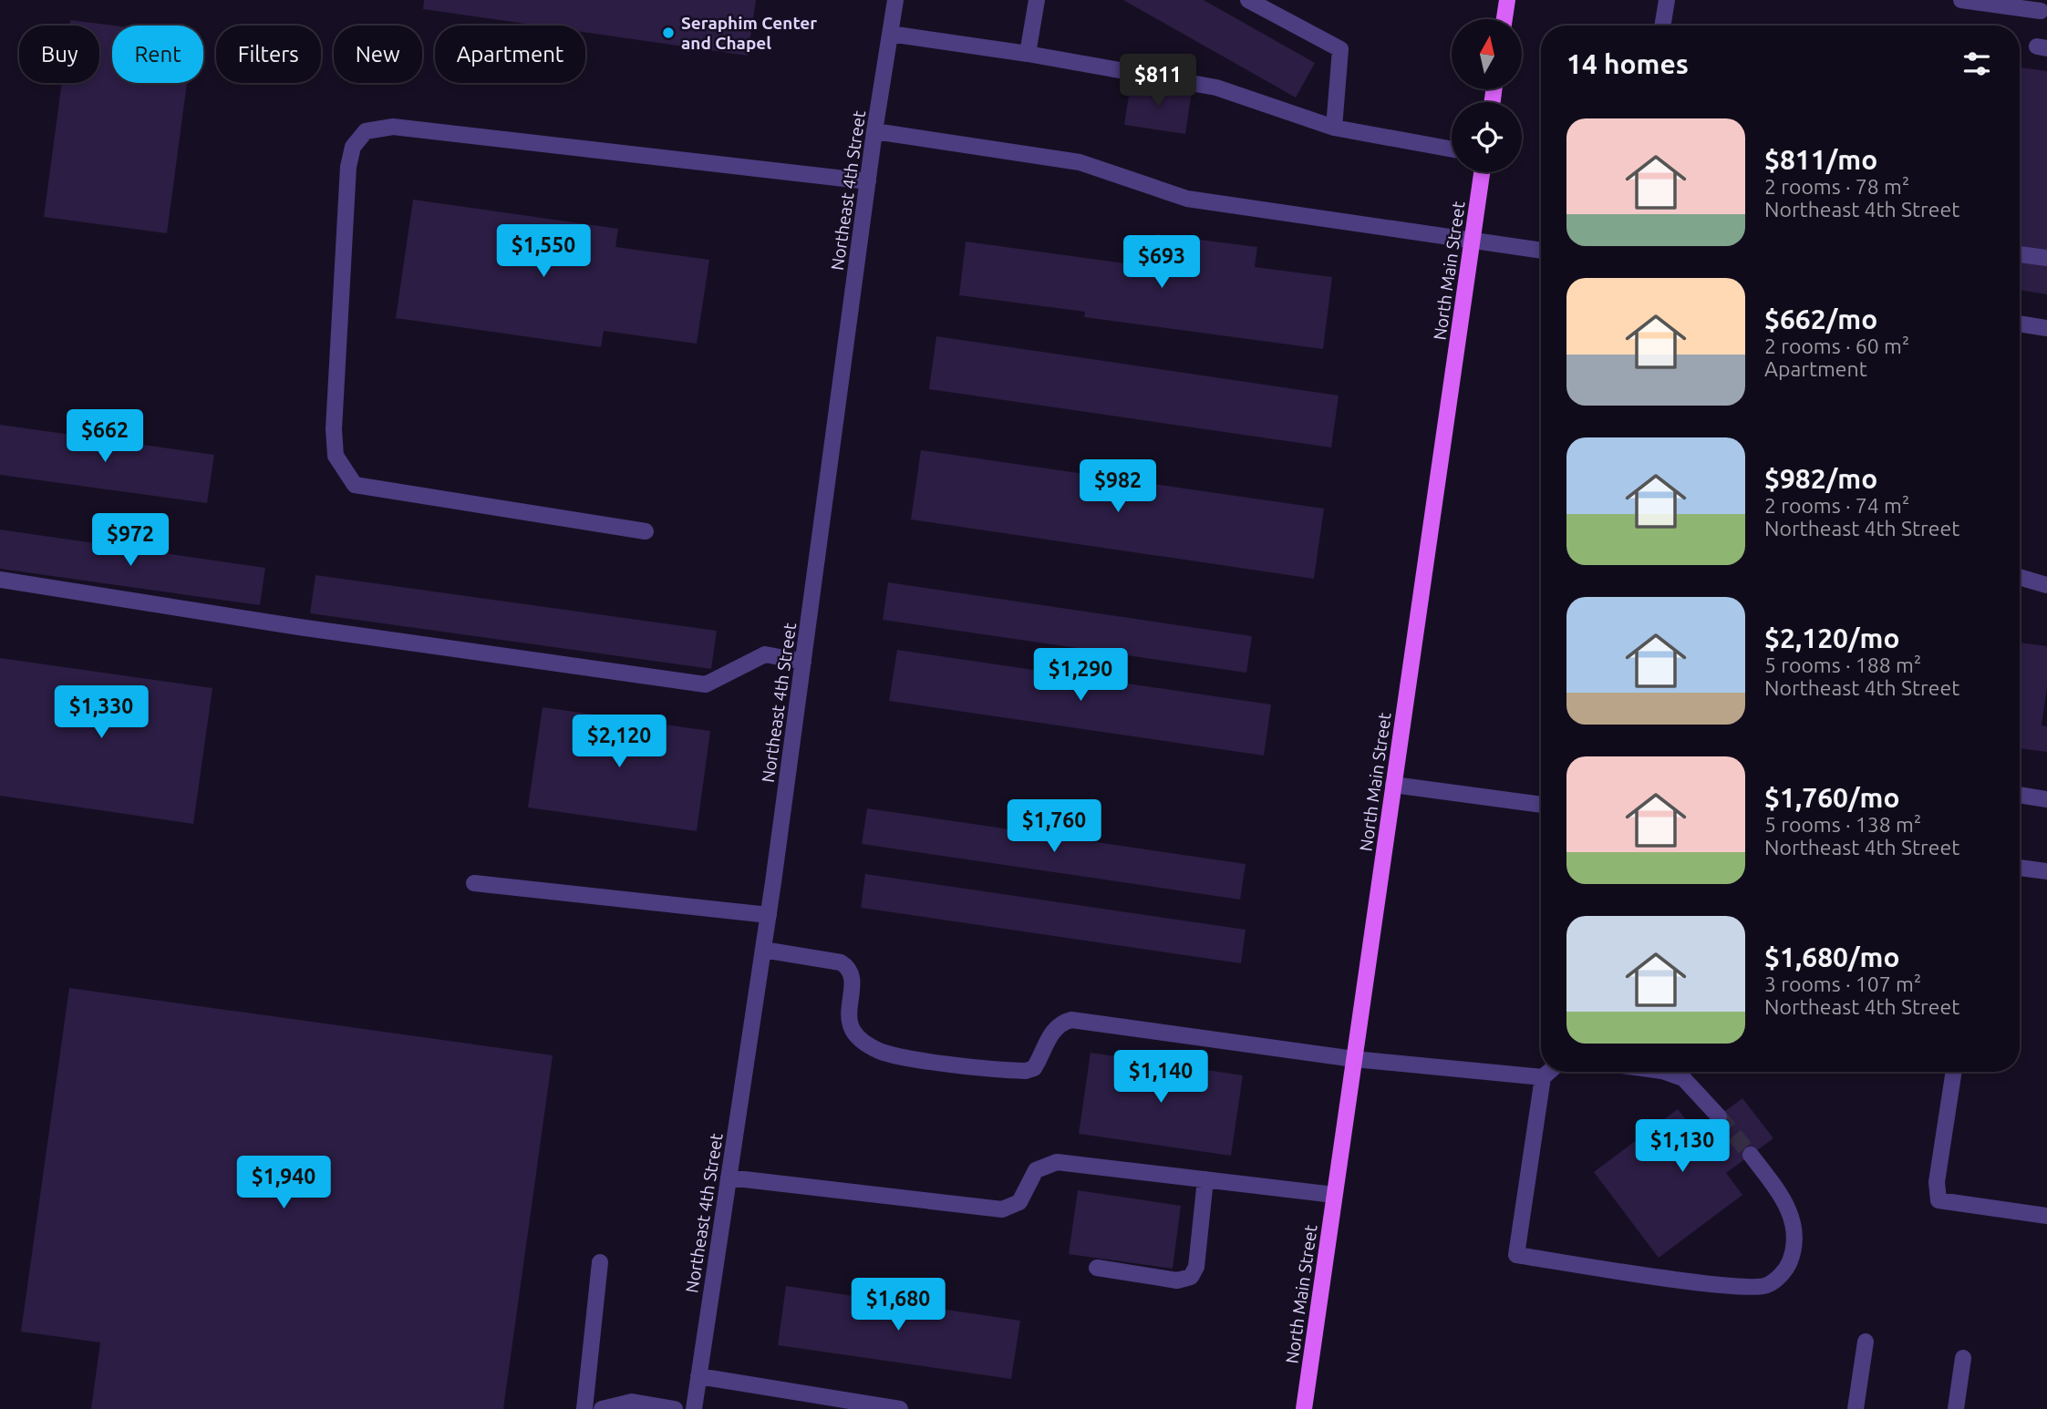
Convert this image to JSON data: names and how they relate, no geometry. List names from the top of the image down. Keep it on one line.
{"streets":{"main road":["North Main Street"],"street":["Northeast 4th Street"]},"places":["Seraphim Center and Chapel"],"north":"top","page":{"chip":["Buy","Rent","Filters","New","Apartment"],"heading":"14 homes","price":["$811","$1,550","$693","$662","$982","$972","$1,290","$1,330","$2,120","$1,760","$1,140","$1,130","$1,940","$1,680"],"list":[{"name":"$811/mo","note":"2 rooms · 78 m² · Northeast 4th Street"},{"name":"$662/mo","note":"2 rooms · 60 m² · Apartment"},{"name":"$982/mo","note":"2 rooms · 74 m² · Northeast 4th Street"},{"name":"$2,120/mo","note":"5 rooms · 188 m² · Northeast 4th Street"},{"name":"$1,760/mo","note":"5 rooms · 138 m² · Northeast 4th Street"},{"name":"$1,680/mo","note":"3 rooms · 107 m² · Northeast 4th Street"}]}}
